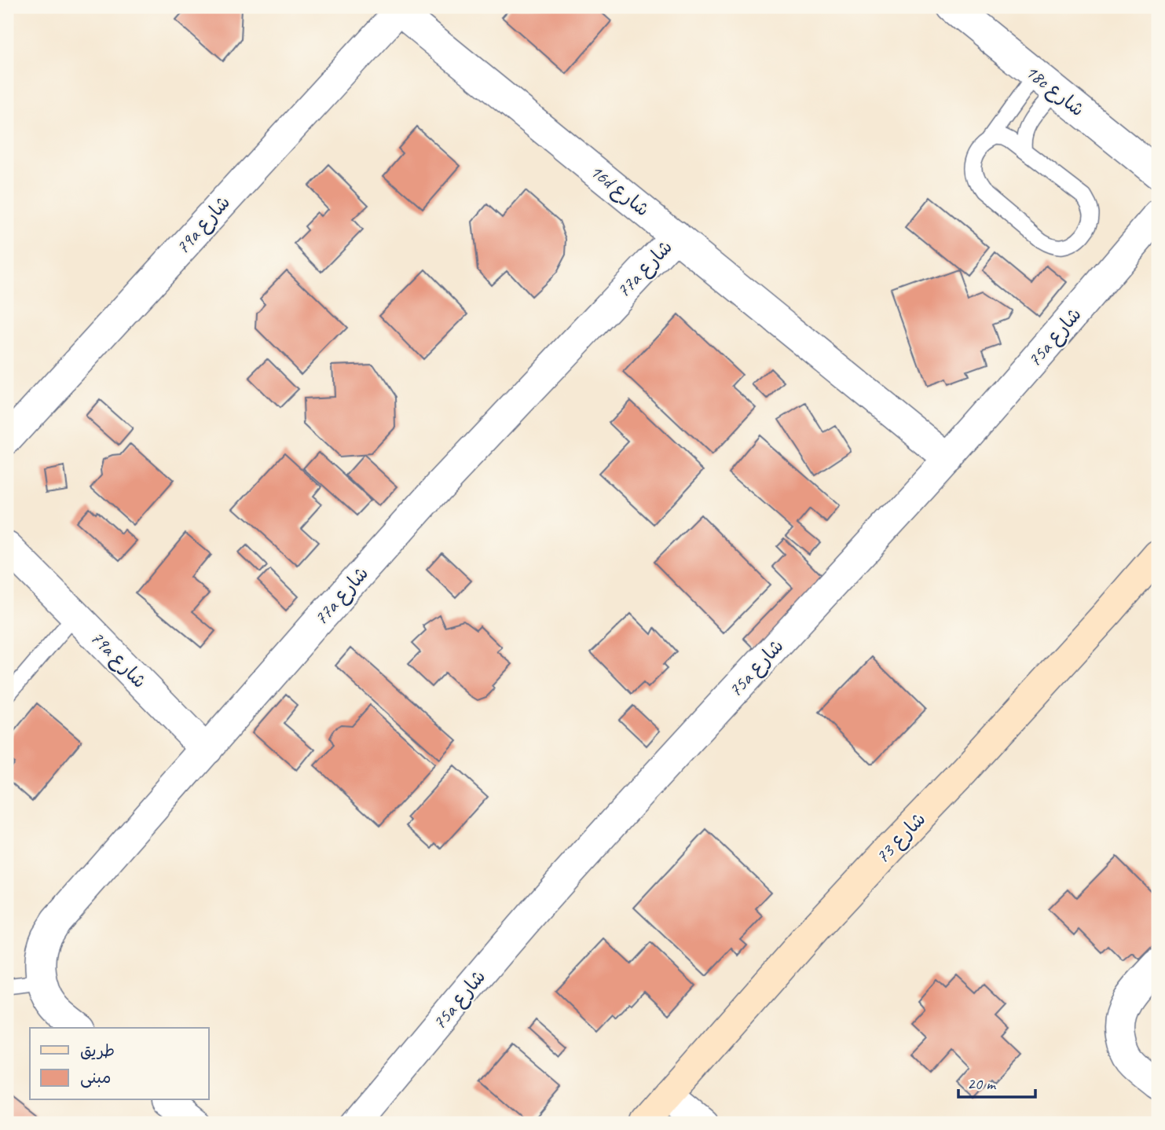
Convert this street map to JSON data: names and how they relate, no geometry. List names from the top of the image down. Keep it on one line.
{"streets":{"street":["18c شارع","16d شارع","79a شارع","77a شارع","75a شارع","شارع 73"]},"crossings":[["16d شارع","79a شارع"],["16d شارع","77a شارع"],["16d شارع","75a شارع"],["79a شارع","77a شارع"]],"legend":["طريق","مبنى"],"scale_bar":"20 m"}
